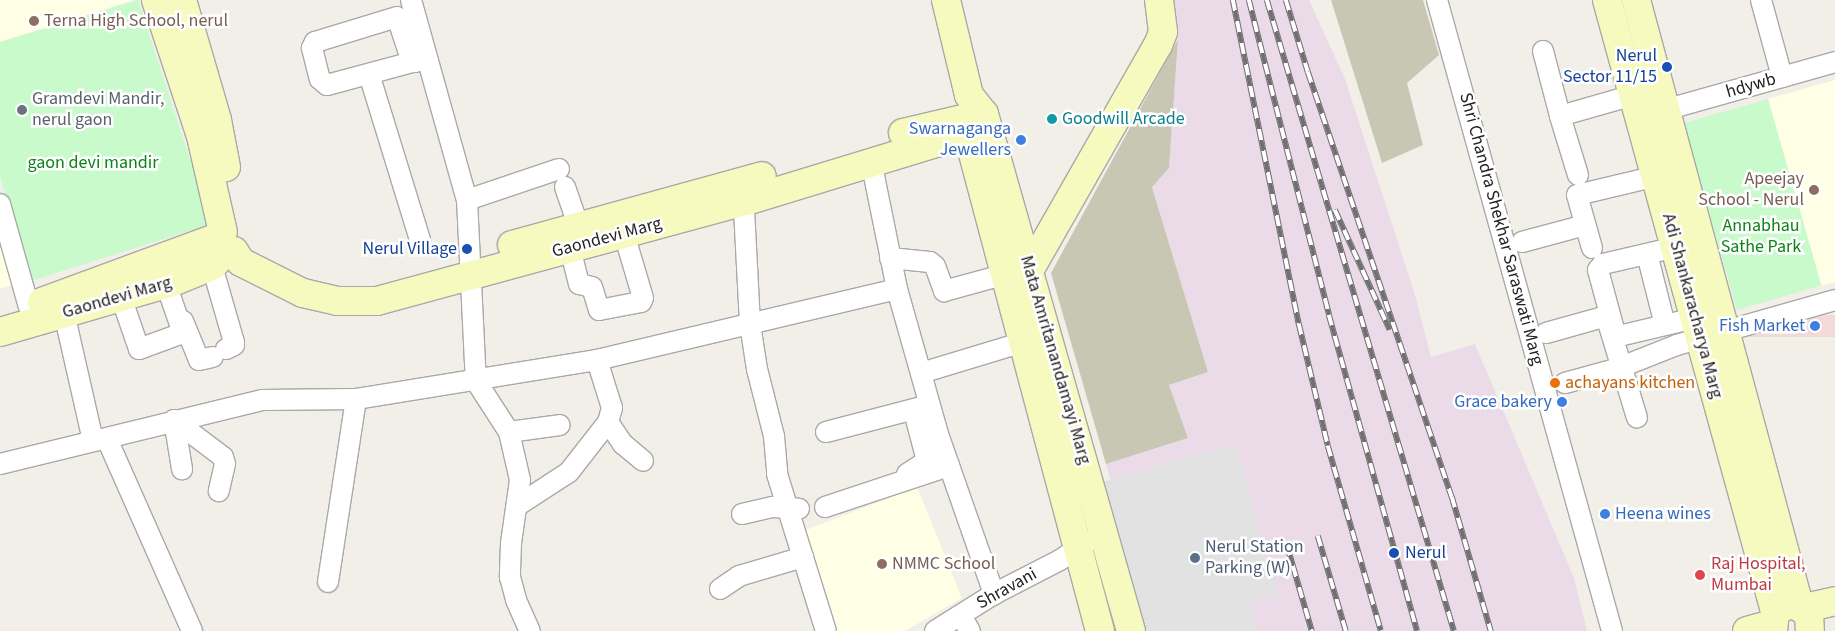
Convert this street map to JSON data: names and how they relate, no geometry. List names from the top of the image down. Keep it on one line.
{"streets":{"main road":["Gaondevi Marg","Adi Shankaracharya Marg","Mata Amritanandamayi Marg"],"street":["hdywb","Shri Chandra Shekhar Saraswati Marg","Shravani"]},"crossings":[["hdywb","Adi Shankaracharya Marg"],["Gaondevi Marg","Mata Amritanandamayi Marg"],["Mata Amritanandamayi Marg","Shravani"]],"parks":["gaon devi mandir","Annabhau Sathe Park"],"places":["Terna High School, nerul","Nerul Sector 11/15","Gramdevi Mandir, nerul gaon","Goodwill Arcade","Swarnaganga Jewellers","Apeejay School - Nerul","Nerul Village","Fish Market","achayans kitchen","Grace bakery","Heena wines","Nerul","Nerul Station Parking (W)","NMMC School","Raj Hospital, Mumbai"]}
